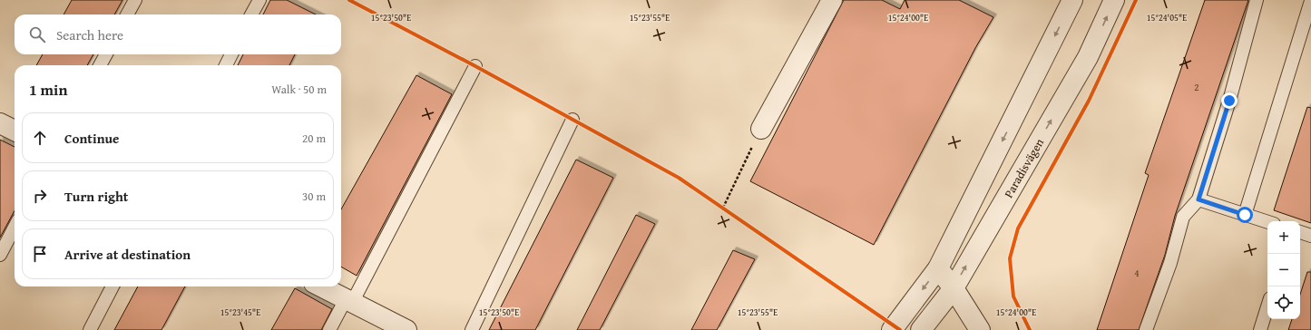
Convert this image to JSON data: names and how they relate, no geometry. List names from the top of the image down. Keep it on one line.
{"streets":{"street":["Paradisvägen"]},"house_numbers":["2","4"],"page":{"search":"Search here","heading":["1 min","Walk · 50 m"],"list":[["Continue","20 m"],["Turn right","30 m"],"Arrive at destination"],"map_buttons":["+","−"]},"coordinates":["15°23'50\"E","15°23'55\"E","15°24'00\"E","15°24'05\"E","15°23'45\"E"]}
